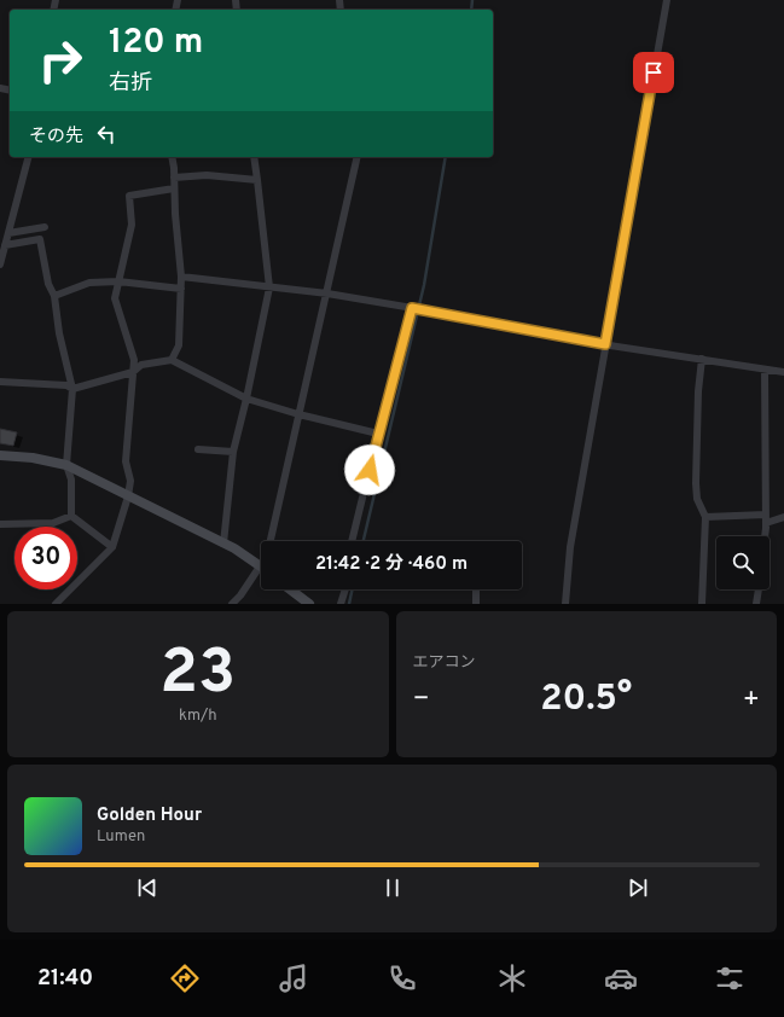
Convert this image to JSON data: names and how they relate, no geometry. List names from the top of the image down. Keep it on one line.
{"page":{"turn":["120 m","右折"],"then":"その先","limit":"30","trip":"21:42 · 2 分 · 460 m","tile":[["23","km/h"],"エアコン"],"heat":["−","20.5°","+"],"song":["Golden Hour","Lumen"],"tabs":"21:40"}}
